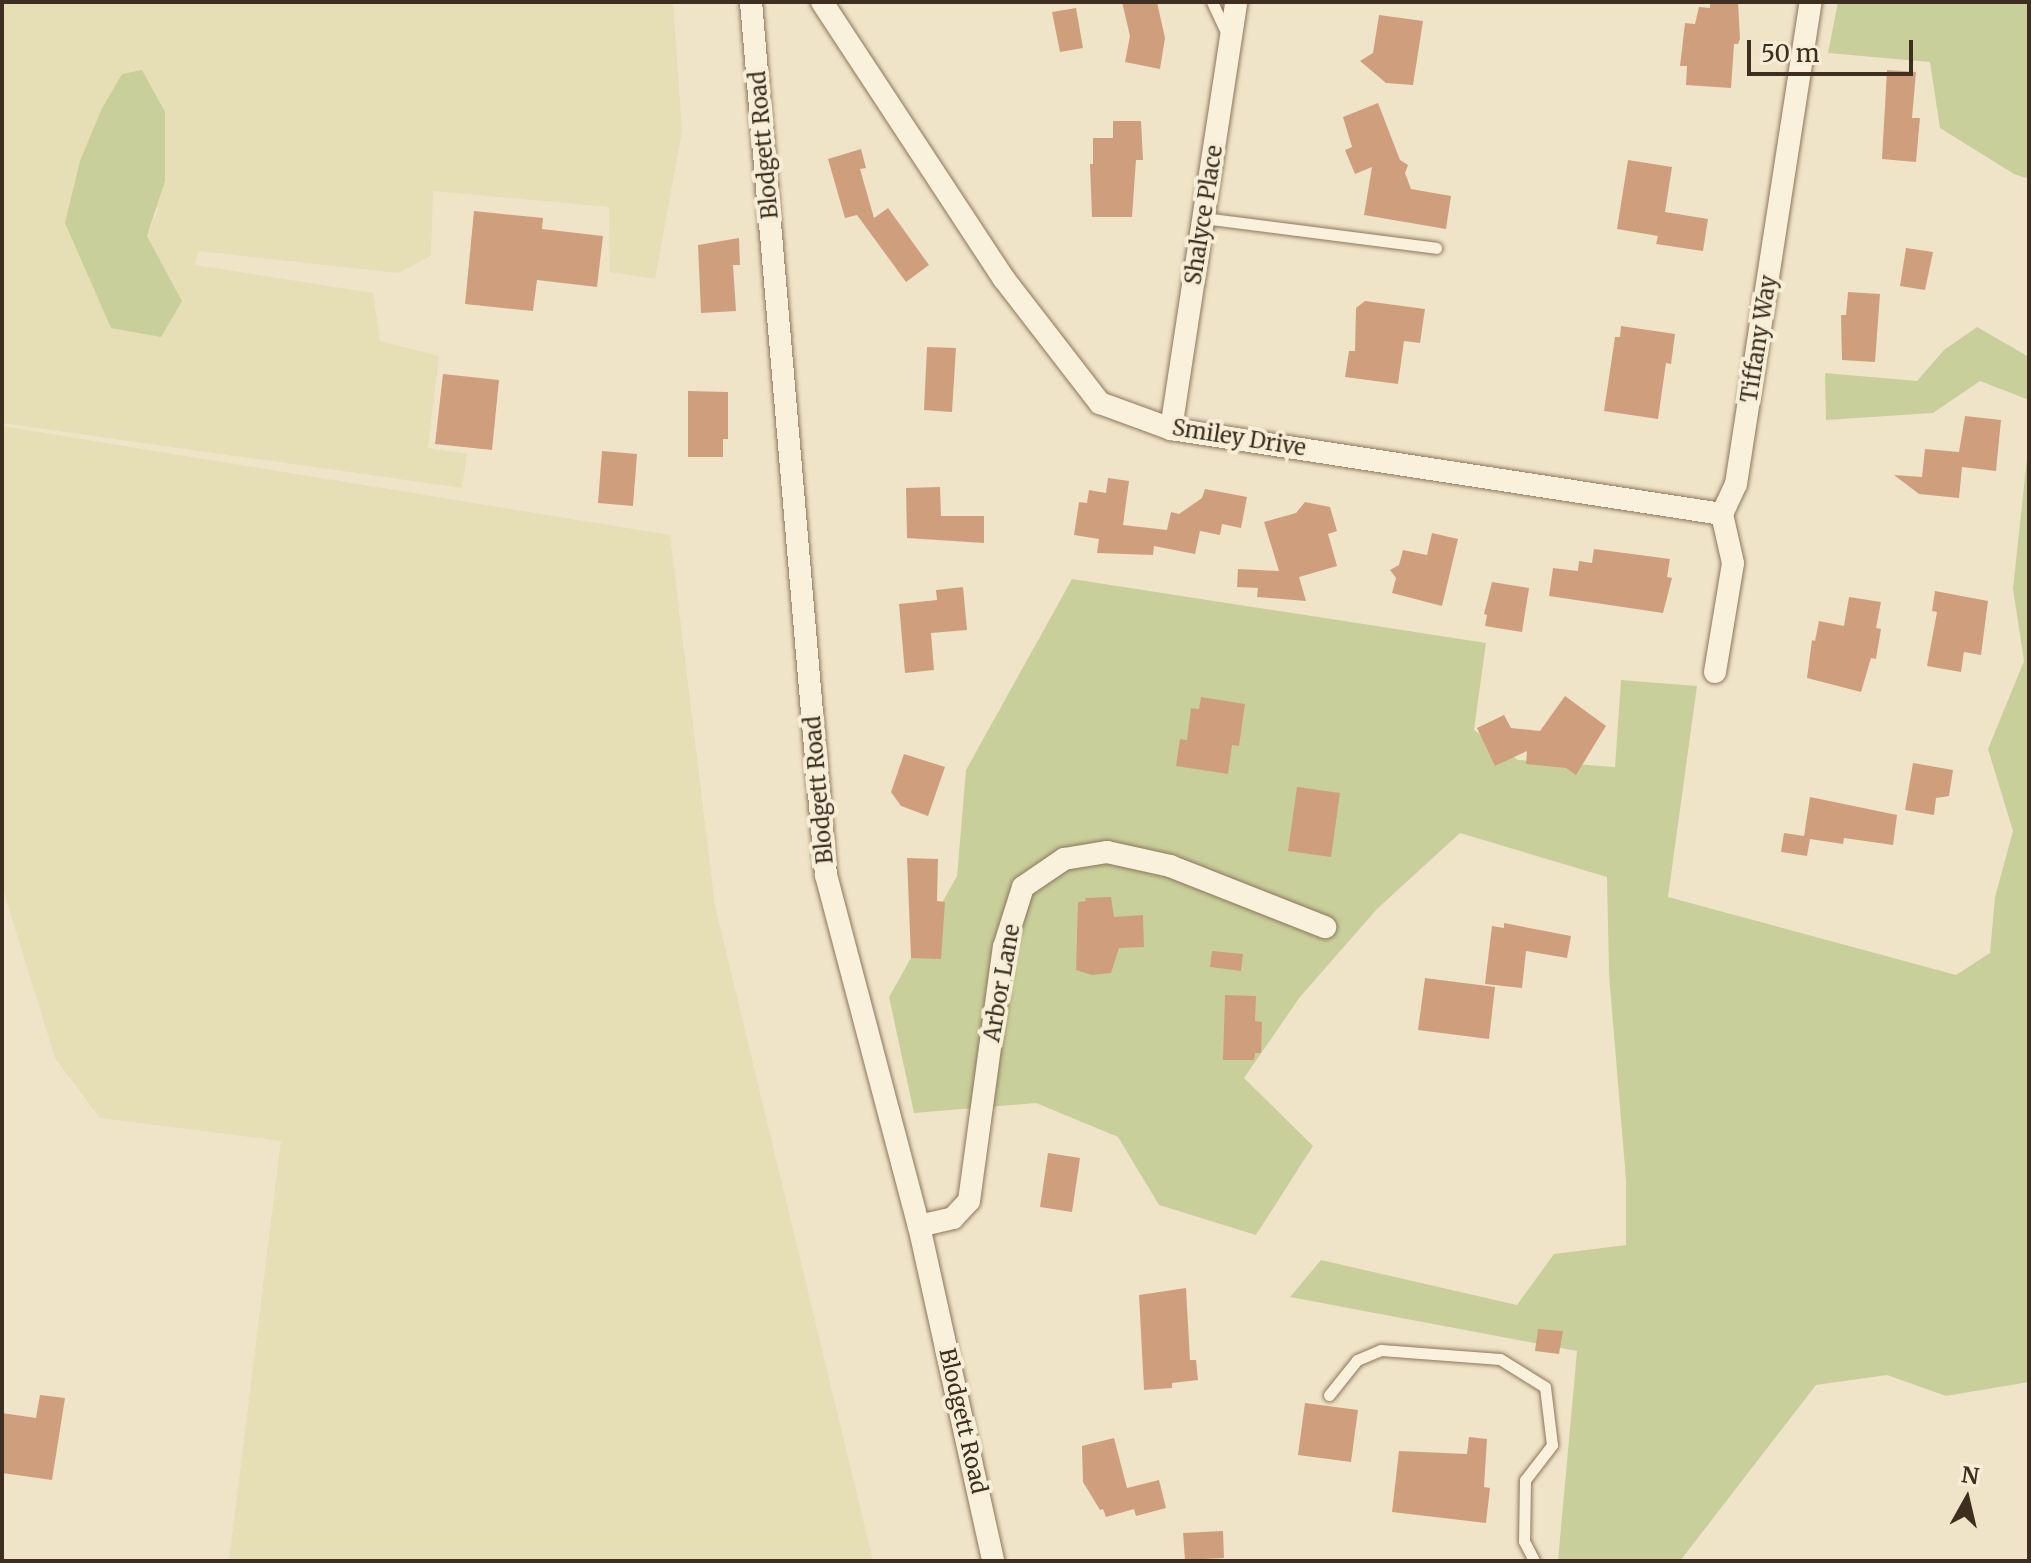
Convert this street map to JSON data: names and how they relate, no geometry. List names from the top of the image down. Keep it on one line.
{"streets":{"street":["Blodgett Road","Shalyce Place","Tiffany Way","Smiley Drive","Arbor Lane"]},"crossings":[["Blodgett Road","Arbor Lane"],["Shalyce Place","Smiley Drive"],["Tiffany Way","Smiley Drive"]],"scale_bar":"50 m","north":"top"}
